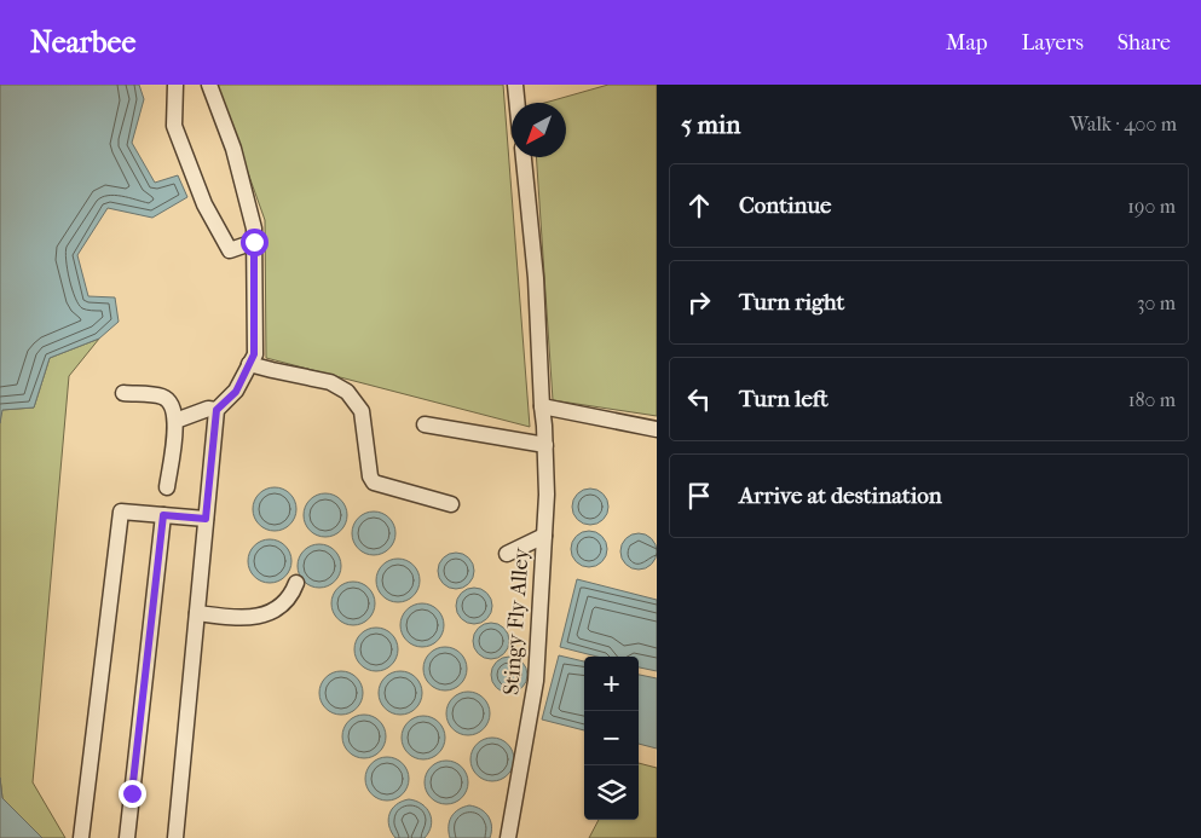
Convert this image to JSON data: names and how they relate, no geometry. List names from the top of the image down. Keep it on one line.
{"streets":{"lane":["Stingy Fly Alley"]},"north":"bottom left","page":{"header":"Nearbee","nav":["Map","Layers","Share"],"heading":["5 min","Walk · 400 m"],"list":[["Continue","190 m"],["Turn right","30 m"],["Turn left","180 m"],"Arrive at destination"],"map_buttons":["+","−"]}}
